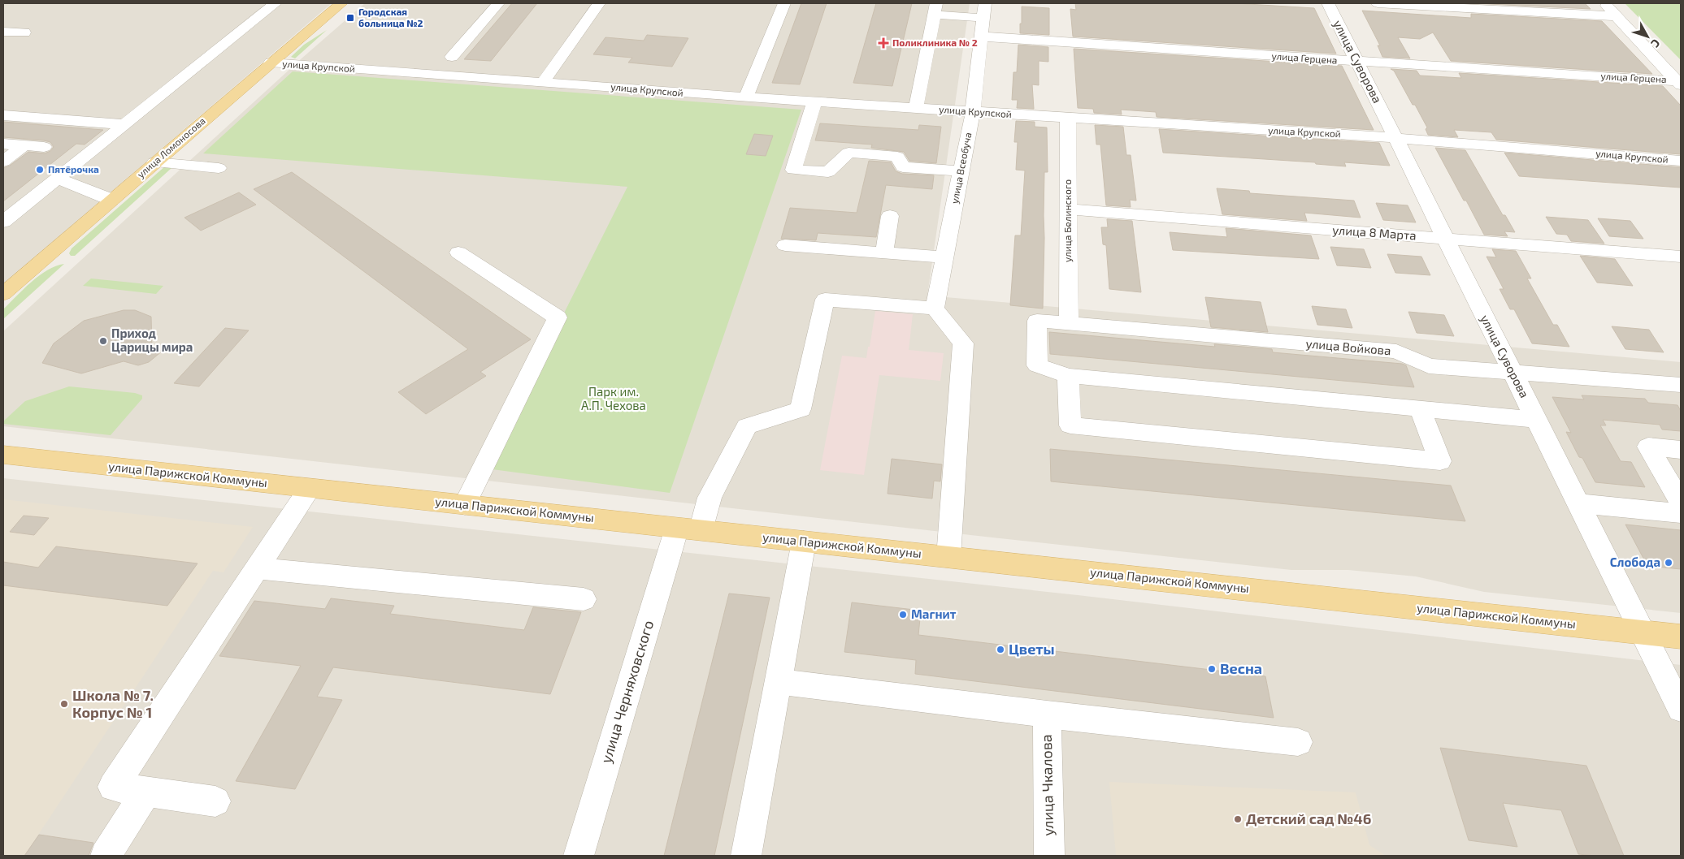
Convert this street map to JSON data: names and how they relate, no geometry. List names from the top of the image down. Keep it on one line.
{"streets":{"main road":["улица Ломоносова","улица Парижской Коммуны"],"street":["улица Герцена","улица Суворова","улица Крупской","улица Всеобуча","улица Белинского","улица 8 Марта","улица Войкова","улица Черняховского","улица Чкалова"]},"crossings":[["улица Герцена","улица Суворова"],["улица Герцена","улица Всеобуча"],["улица Суворова","улица Крупской"],["улица Суворова","улица 8 Марта"],["улица Суворова","улица Войкова"],["улица Суворова","улица Парижской Коммуны"],["улица Крупской","улица Ломоносова"],["улица Крупской","улица Всеобуча"],["улица Крупской","улица Белинского"],["улица Всеобуча","улица Черняховского"],["улица Белинского","улица 8 Марта"],["улица Белинского","улица Войкова"],["улица Парижской Коммуны","улица Черняховского"]],"parks":["Парк им. А.П. Чехова"],"places":{"transit":["Городская больница №2"],"health":["Поликлиника № 2"],"other":["Пятёрочка","Приход Царицы мира","Слобода","Магнит","Цветы","Весна","Школа № 7. Корпус № 1","Детский сад №46"]},"north":"bottom right"}
